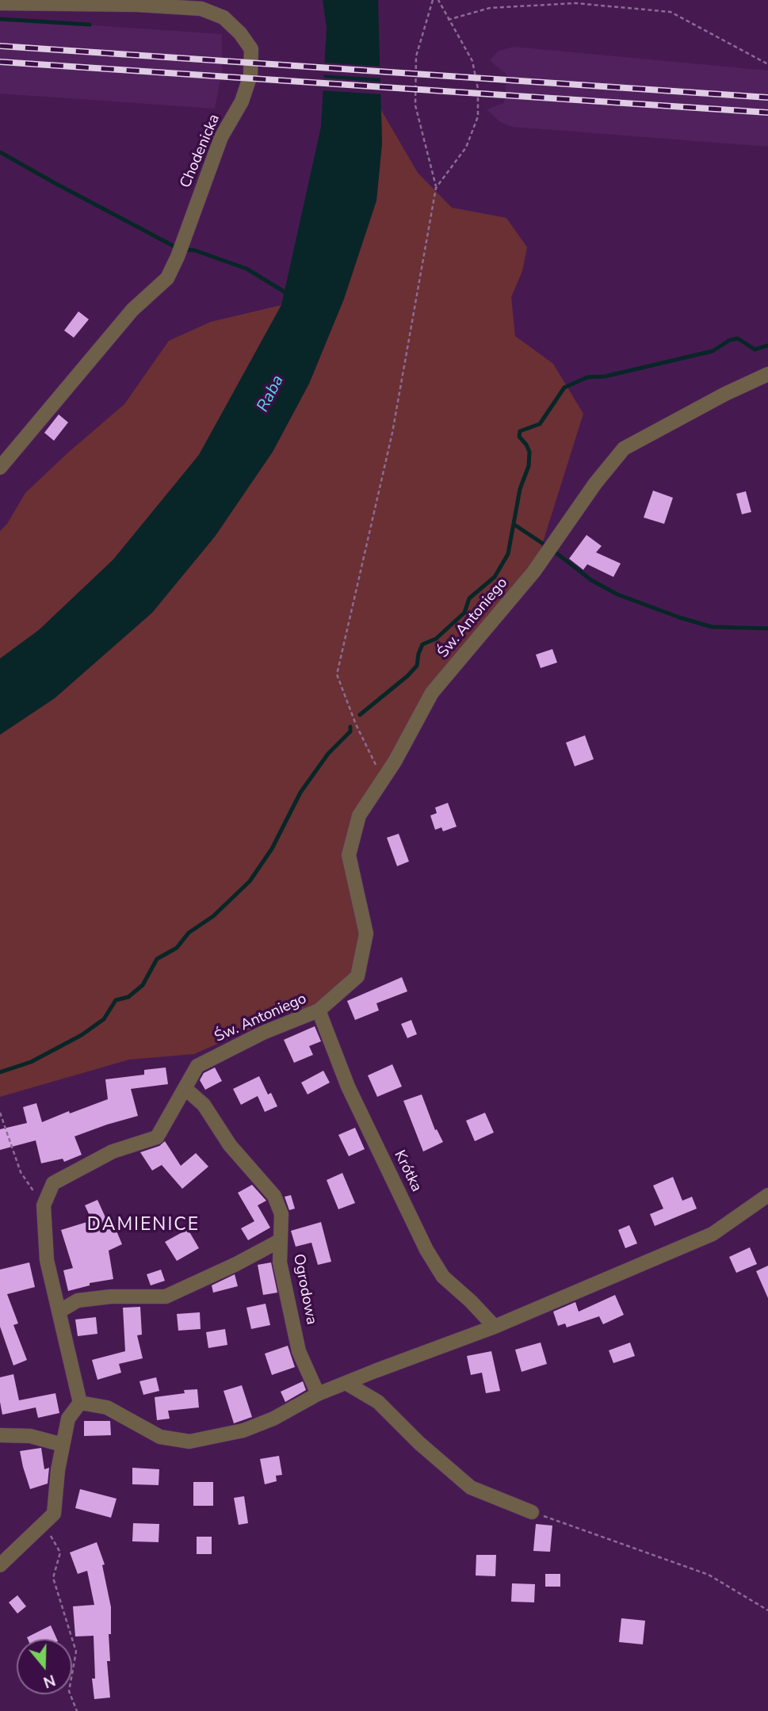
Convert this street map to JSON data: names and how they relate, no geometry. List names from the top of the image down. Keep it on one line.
{"streets":{"street":["Chodenicka","Św. Antoniego","Krótka","Ogrodowa"]},"crossings":[["Św. Antoniego","Krótka"],["Św. Antoniego","Ogrodowa"]],"districts":["DAMIENICE"],"water":["Raba"],"north":"bottom"}
